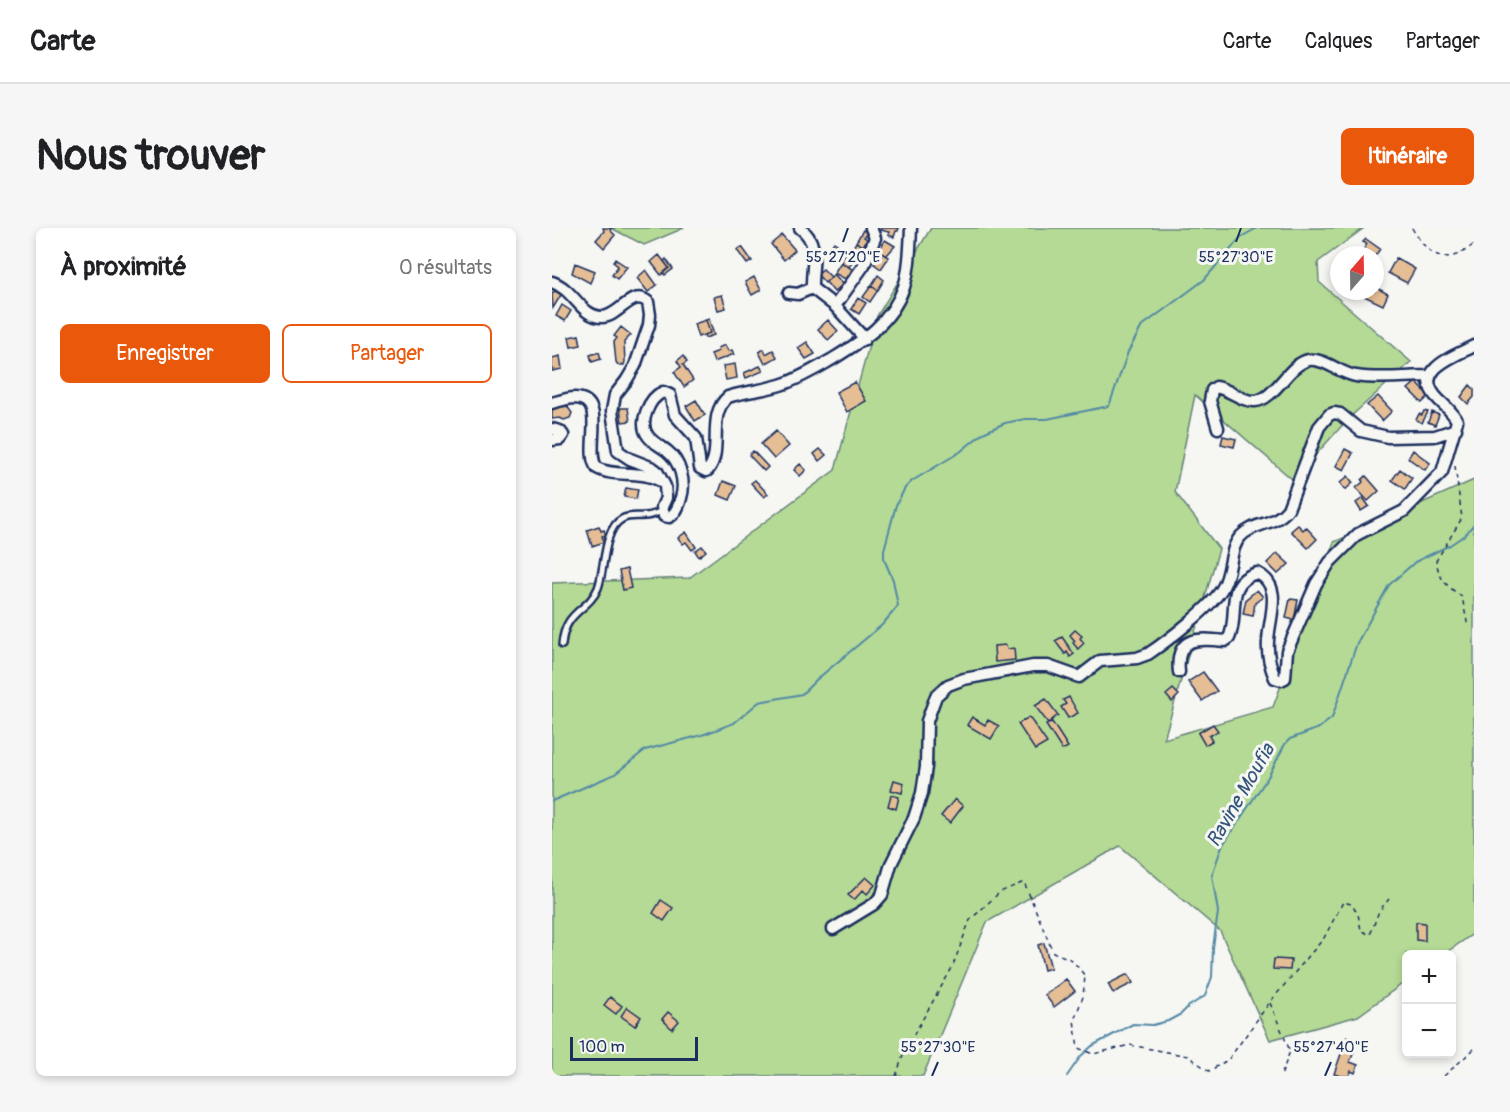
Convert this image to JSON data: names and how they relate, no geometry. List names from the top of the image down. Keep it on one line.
{"water":["Ravine Moufia"],"scale_bar":"100 m","north":"top","page":{"header":"Carte","nav":["Carte","Calques","Partager"],"buttons":["Itinéraire",["Enregistrer","Partager"]],"title":"Nous trouver","heading":["À proximité","0 résultats"],"map_buttons":["+","−"],"scale":"100 m"},"coordinates":["55°27'20\"E","55°27'30\"E","55°27'40\"E"]}
